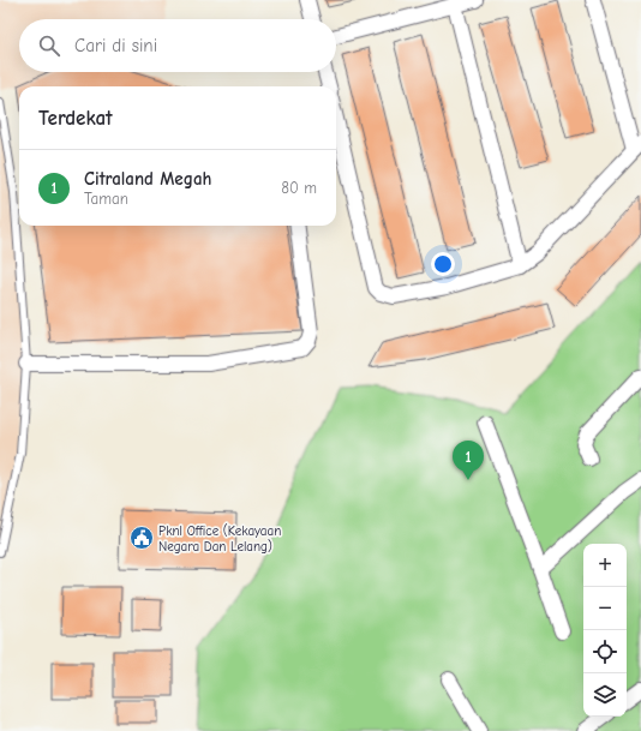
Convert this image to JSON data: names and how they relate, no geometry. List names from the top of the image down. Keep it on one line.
{"places":{"public building":["Pknl Office (Kekayaan Negara Dan Lelang)"]},"page":{"search":"Cari di sini","heading":"Terdekat","list":[{"mark":"1","name":"Citraland Megah","note":"Taman","value":"80 m"}],"pins":"1","map_buttons":["+","−"]}}
